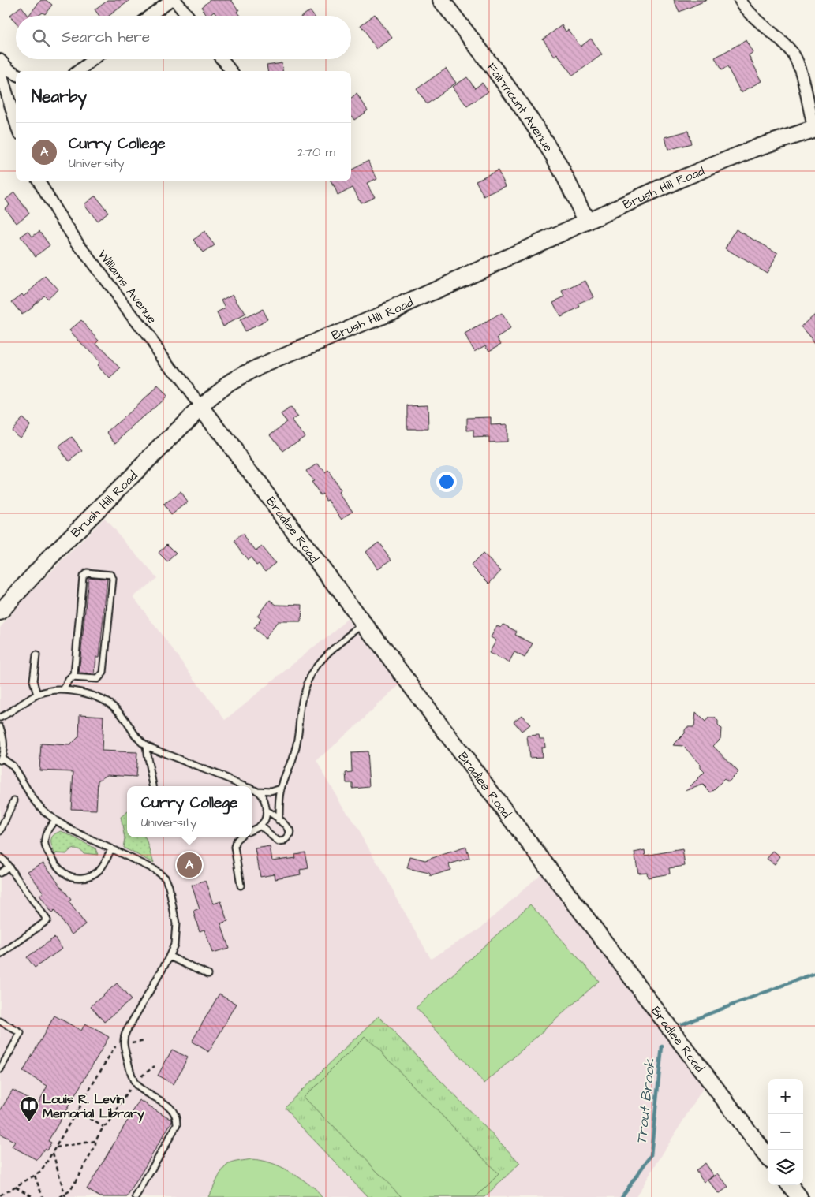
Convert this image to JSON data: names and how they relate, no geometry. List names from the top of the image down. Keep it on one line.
{"streets":{"street":["Fairmount Avenue","Brush Hill Road","Williams Avenue","Bradlee Road"]},"crossings":[["Fairmount Avenue","Brush Hill Road"],["Brush Hill Road","Williams Avenue"],["Brush Hill Road","Bradlee Road"],["Williams Avenue","Bradlee Road"]],"water":["Trout Brook"],"places":{"library":["Louis R. Levin Memorial Library"]},"page":{"search":"Search here","heading":"Nearby","list":[{"mark":"A","name":"Curry College","note":"University","value":"270 m"}],"popup":["Curry College","University"],"pins":"A","map_buttons":["+","−"]}}
